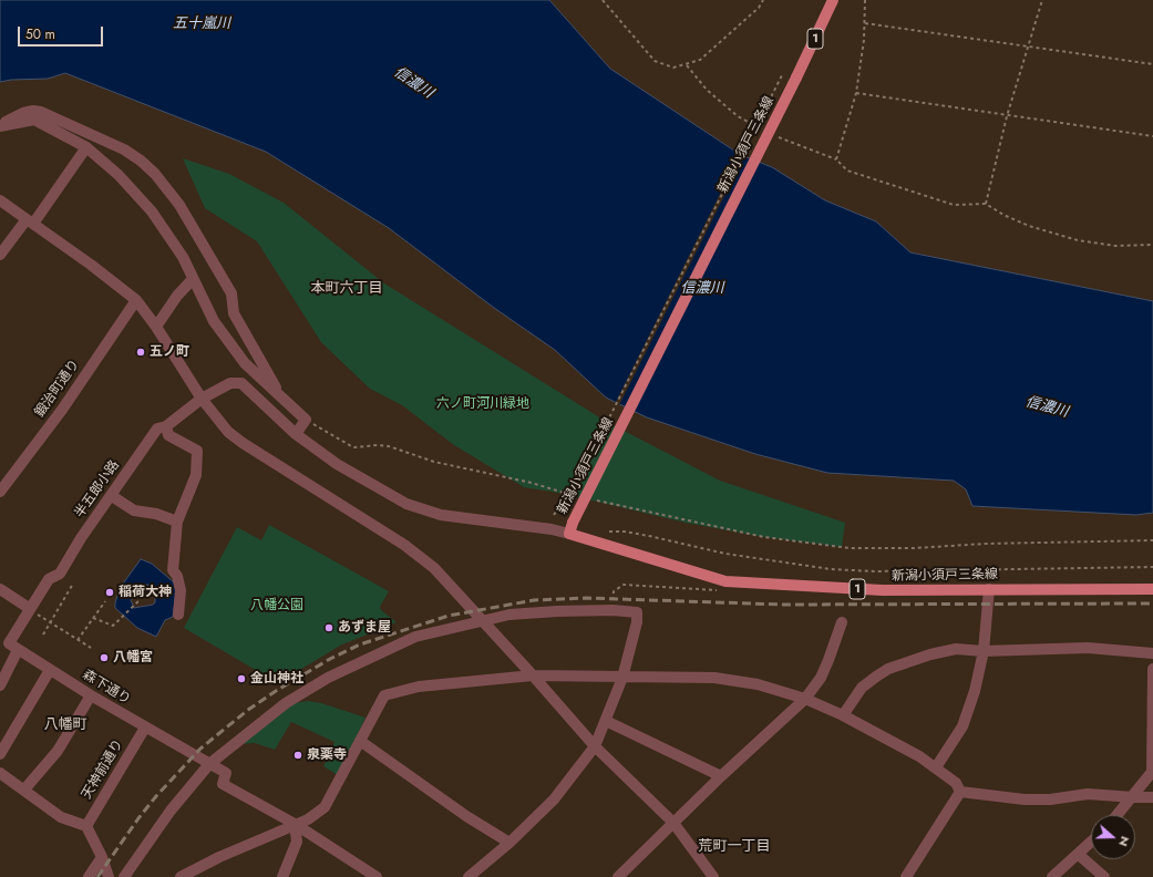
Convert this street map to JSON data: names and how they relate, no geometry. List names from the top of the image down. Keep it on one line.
{"streets":{"main road":["1","新潟小須戸三条線"],"street":["鍛治町通り","半五郎小路","森下通り","天神前通り"]},"crossings":[["新潟小須戸三条線","半五郎小路"],["森下通り","天神前通り"]],"districts":["本町六丁目","八幡町","荒町一丁目"],"water":["五十嵐川","信濃川"],"parks":["六ノ町河川緑地","八幡公園"],"places":["五ノ町","稲荷大神","あずま屋","八幡宮","金山神社","泉薬寺"],"scale_bar":"50 m","north":"right"}
